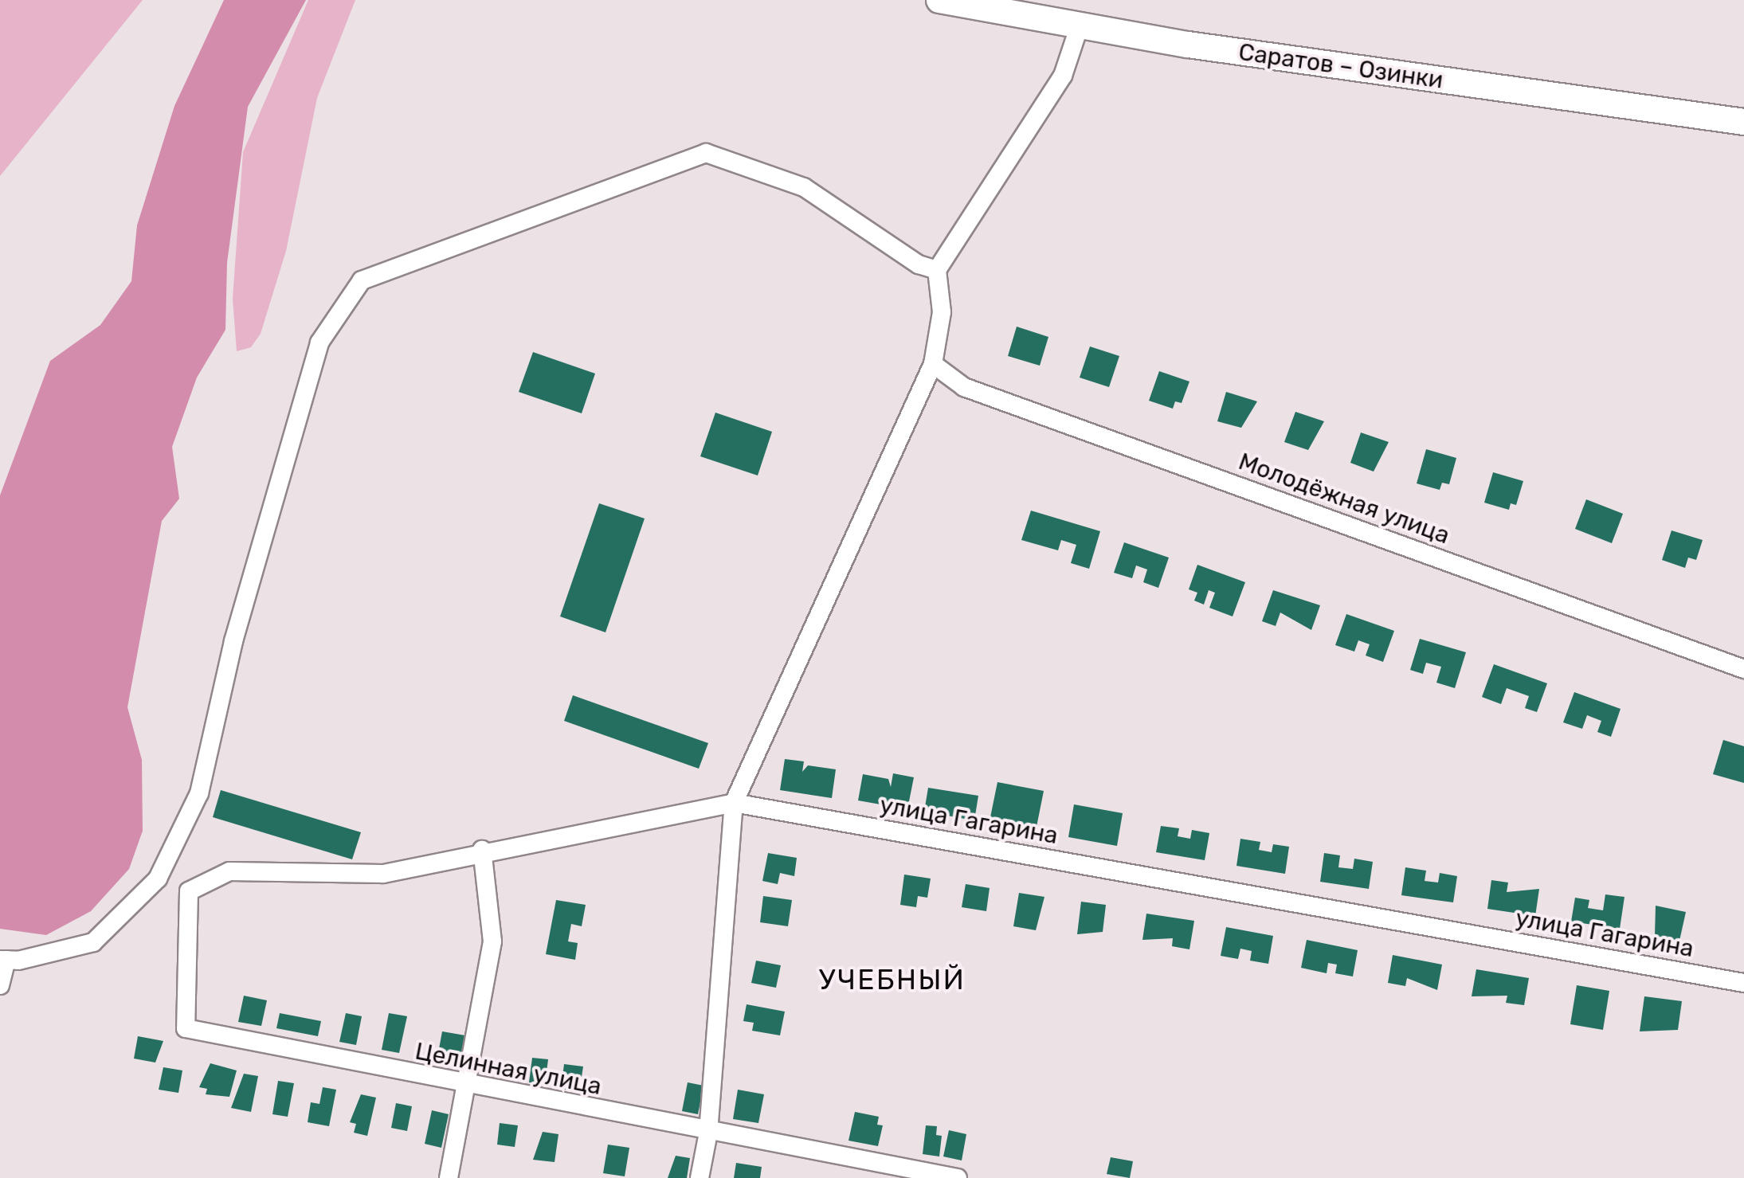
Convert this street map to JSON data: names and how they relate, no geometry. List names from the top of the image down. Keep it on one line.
{"streets":{"highway":["Саратов – Озинки"],"street":["Молодёжная улица","улица Гагарина","Целинная улица"]},"crossings":[["улица Гагарина","Целинная улица"]],"districts":["УЧЕБНЫЙ"]}
